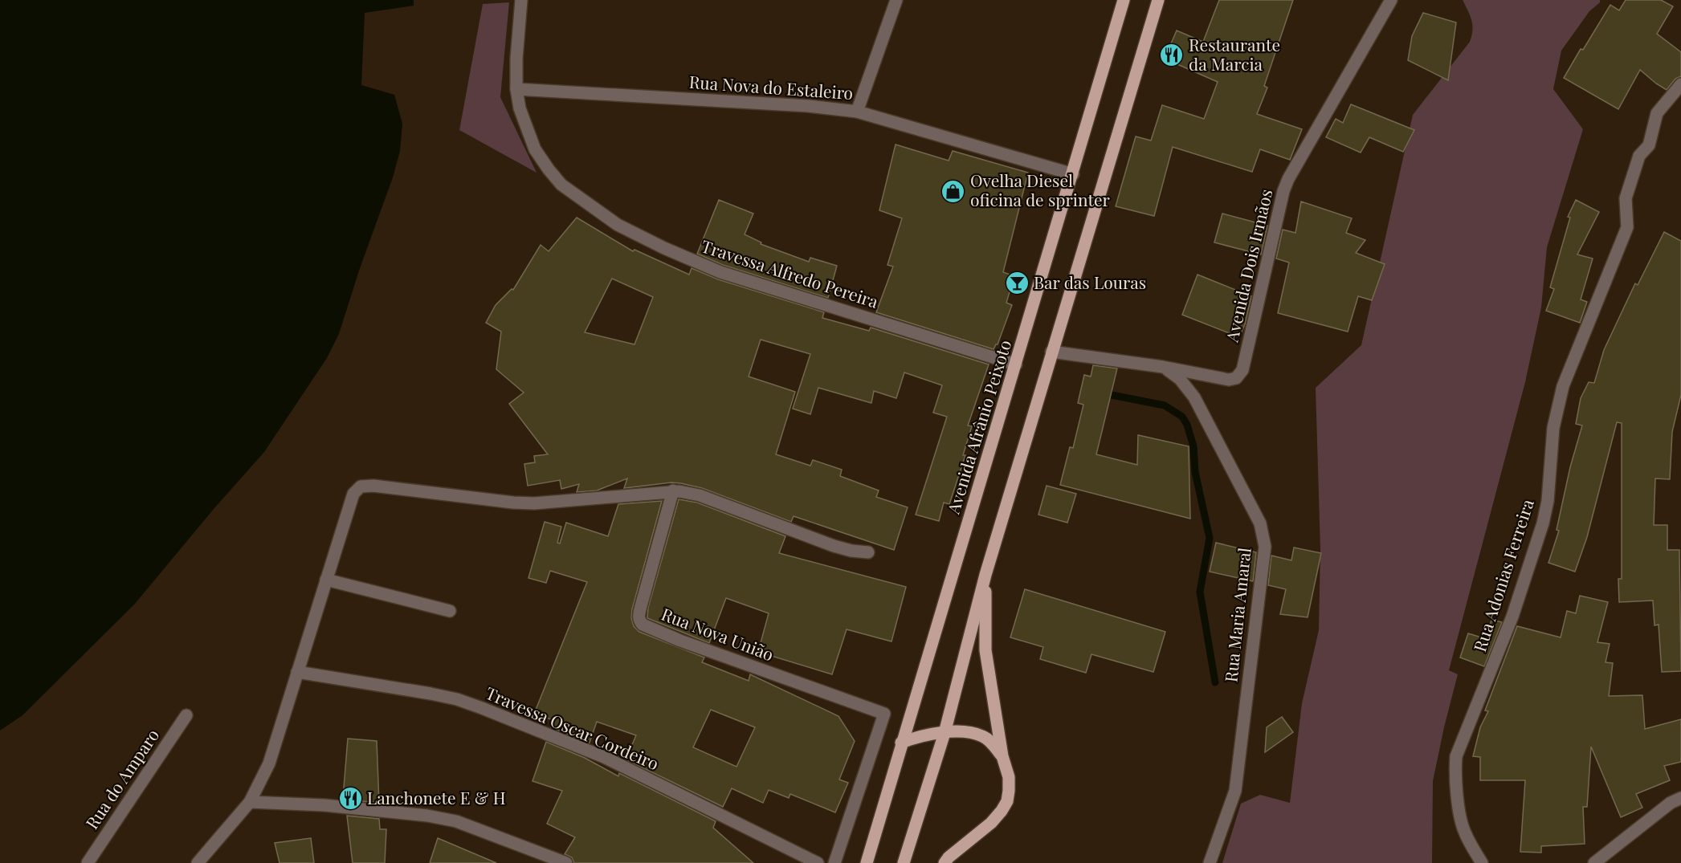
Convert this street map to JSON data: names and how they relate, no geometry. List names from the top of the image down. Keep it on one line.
{"streets":{"main road":["Avenida Afrânio Peixoto"],"street":["Rua Nova do Estaleiro","Avenida Dois Irmãos","Travessa Alfredo Pereira","Rua Adonias Ferreira","Rua Maria Amaral","Rua Nova União","Travessa Oscar Cordeiro","Rua do Amparo"]},"crossings":[["Rua Nova do Estaleiro","Travessa Alfredo Pereira"],["Rua Nova do Estaleiro","Avenida Afrânio Peixoto"],["Avenida Dois Irmãos","Rua Maria Amaral"],["Travessa Alfredo Pereira","Avenida Afrânio Peixoto"]],"places":{"restaurant":["Restaurante da Marcia","Lanchonete E & H"],"shop":["Ovelha Diesel oficina de sprinter"],"bar":["Bar das Louras"]}}
